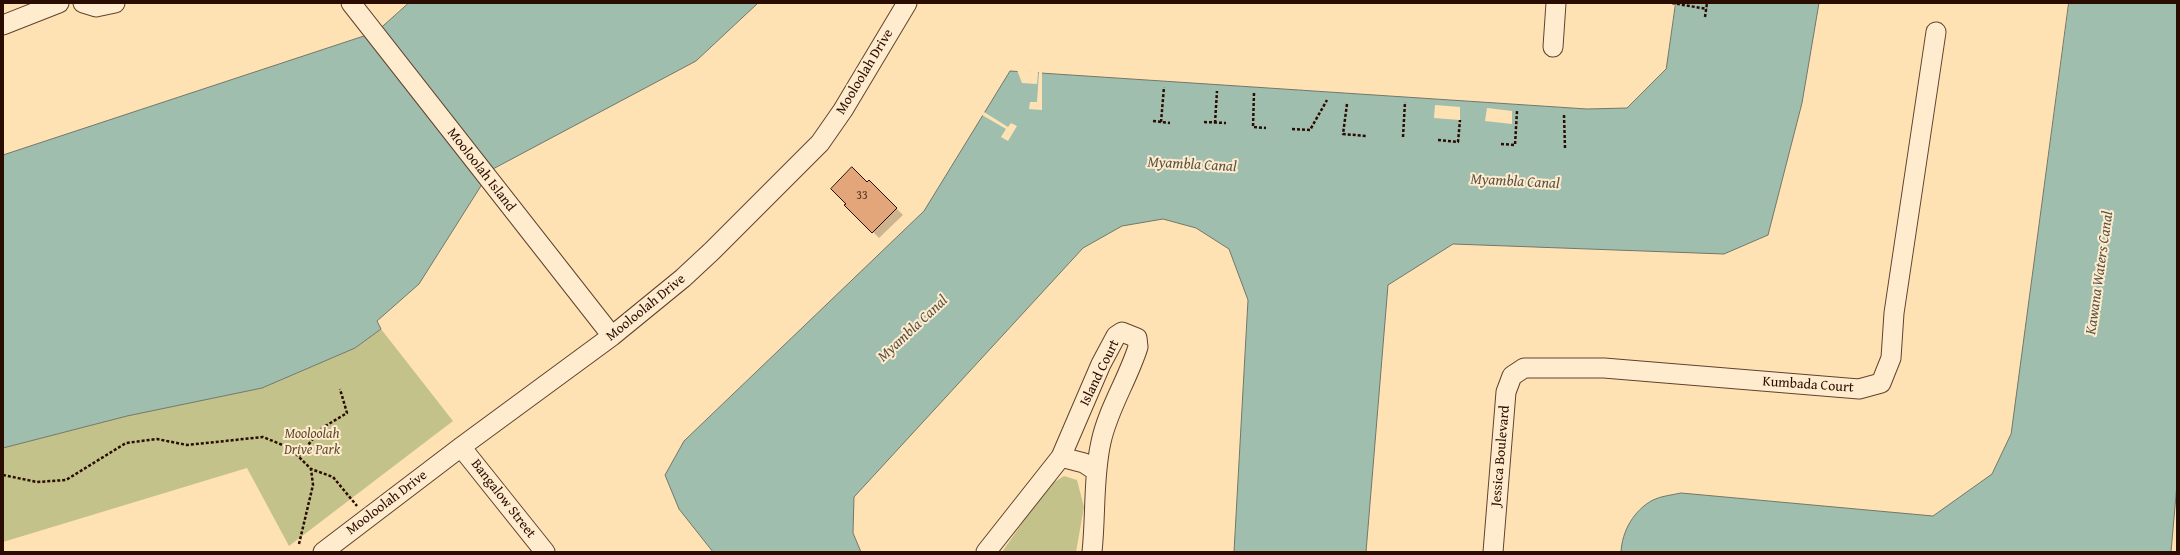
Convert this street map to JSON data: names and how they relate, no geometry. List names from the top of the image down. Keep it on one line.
{"streets":{"street":["Mooloolah Drive","Mooloolah Island","Island Court","Kumbada Court","Jessica Boulevard","Bangalow Street"]},"crossings":[["Mooloolah Drive","Mooloolah Island"],["Mooloolah Drive","Bangalow Street"],["Kumbada Court","Jessica Boulevard"]],"water":["Myambla Canal","Kawana Waters Canal"],"parks":["Mooloolah Drive Park"],"house_numbers":["33"]}
